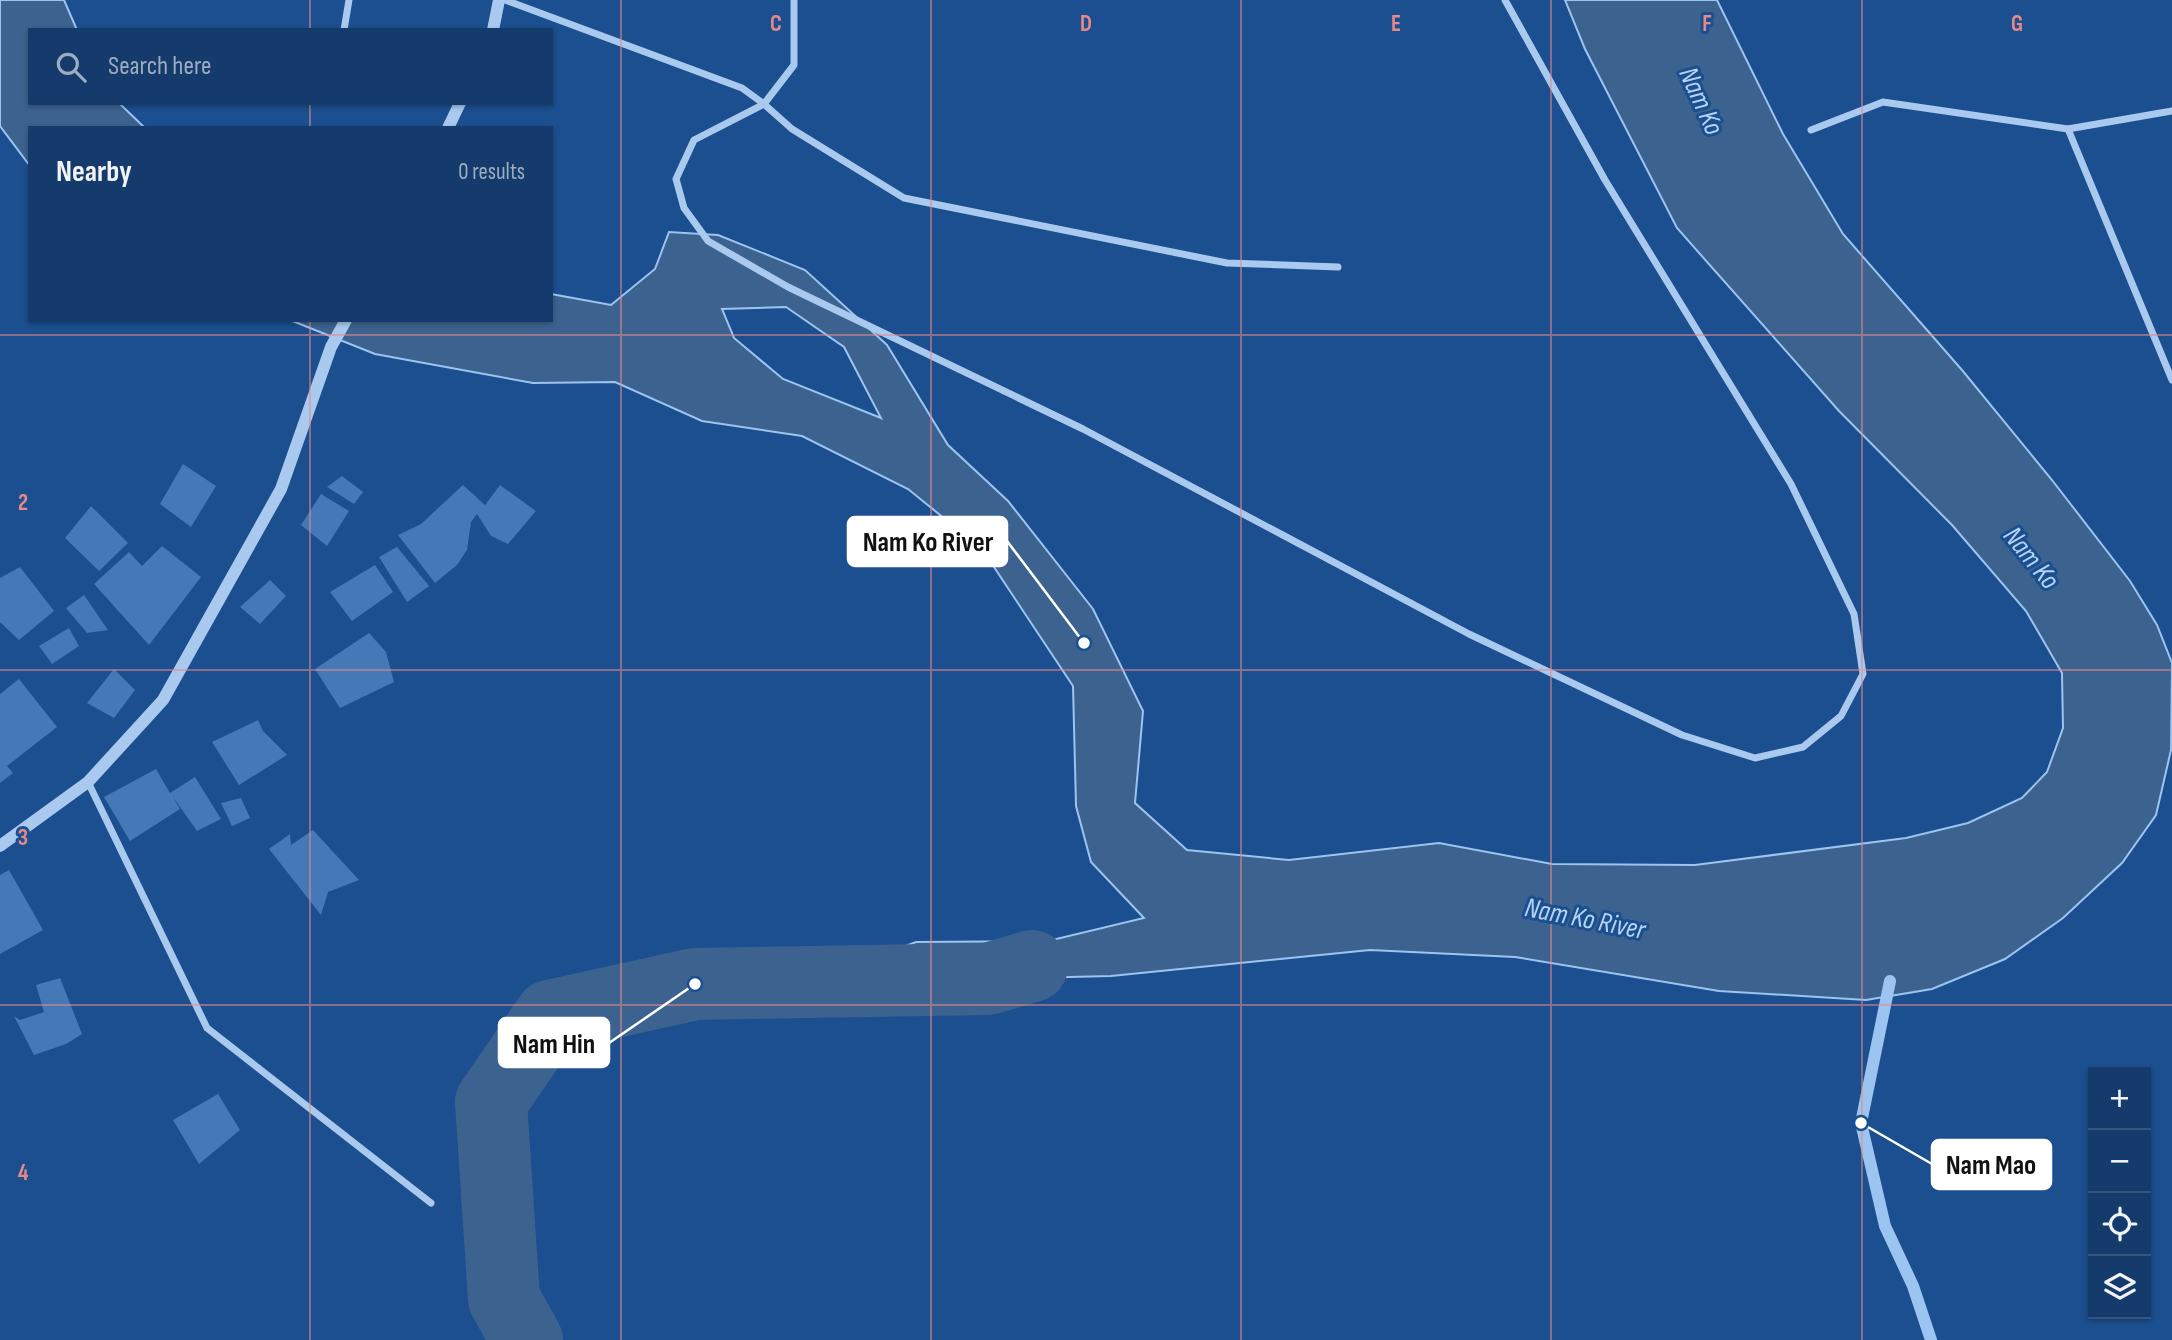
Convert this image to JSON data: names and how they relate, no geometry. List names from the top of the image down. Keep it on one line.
{"water":["Nam Ko","Nam Ko River"],"places":["Nam Ko River","Nam Hin","Nam Mao"],"page":{"search":"Search here","heading":["Nearby","0 results"],"map_buttons":["+","−"]},"grid":{"columns":["C","D","E","F","G"],"rows":["2","3","4"]}}
